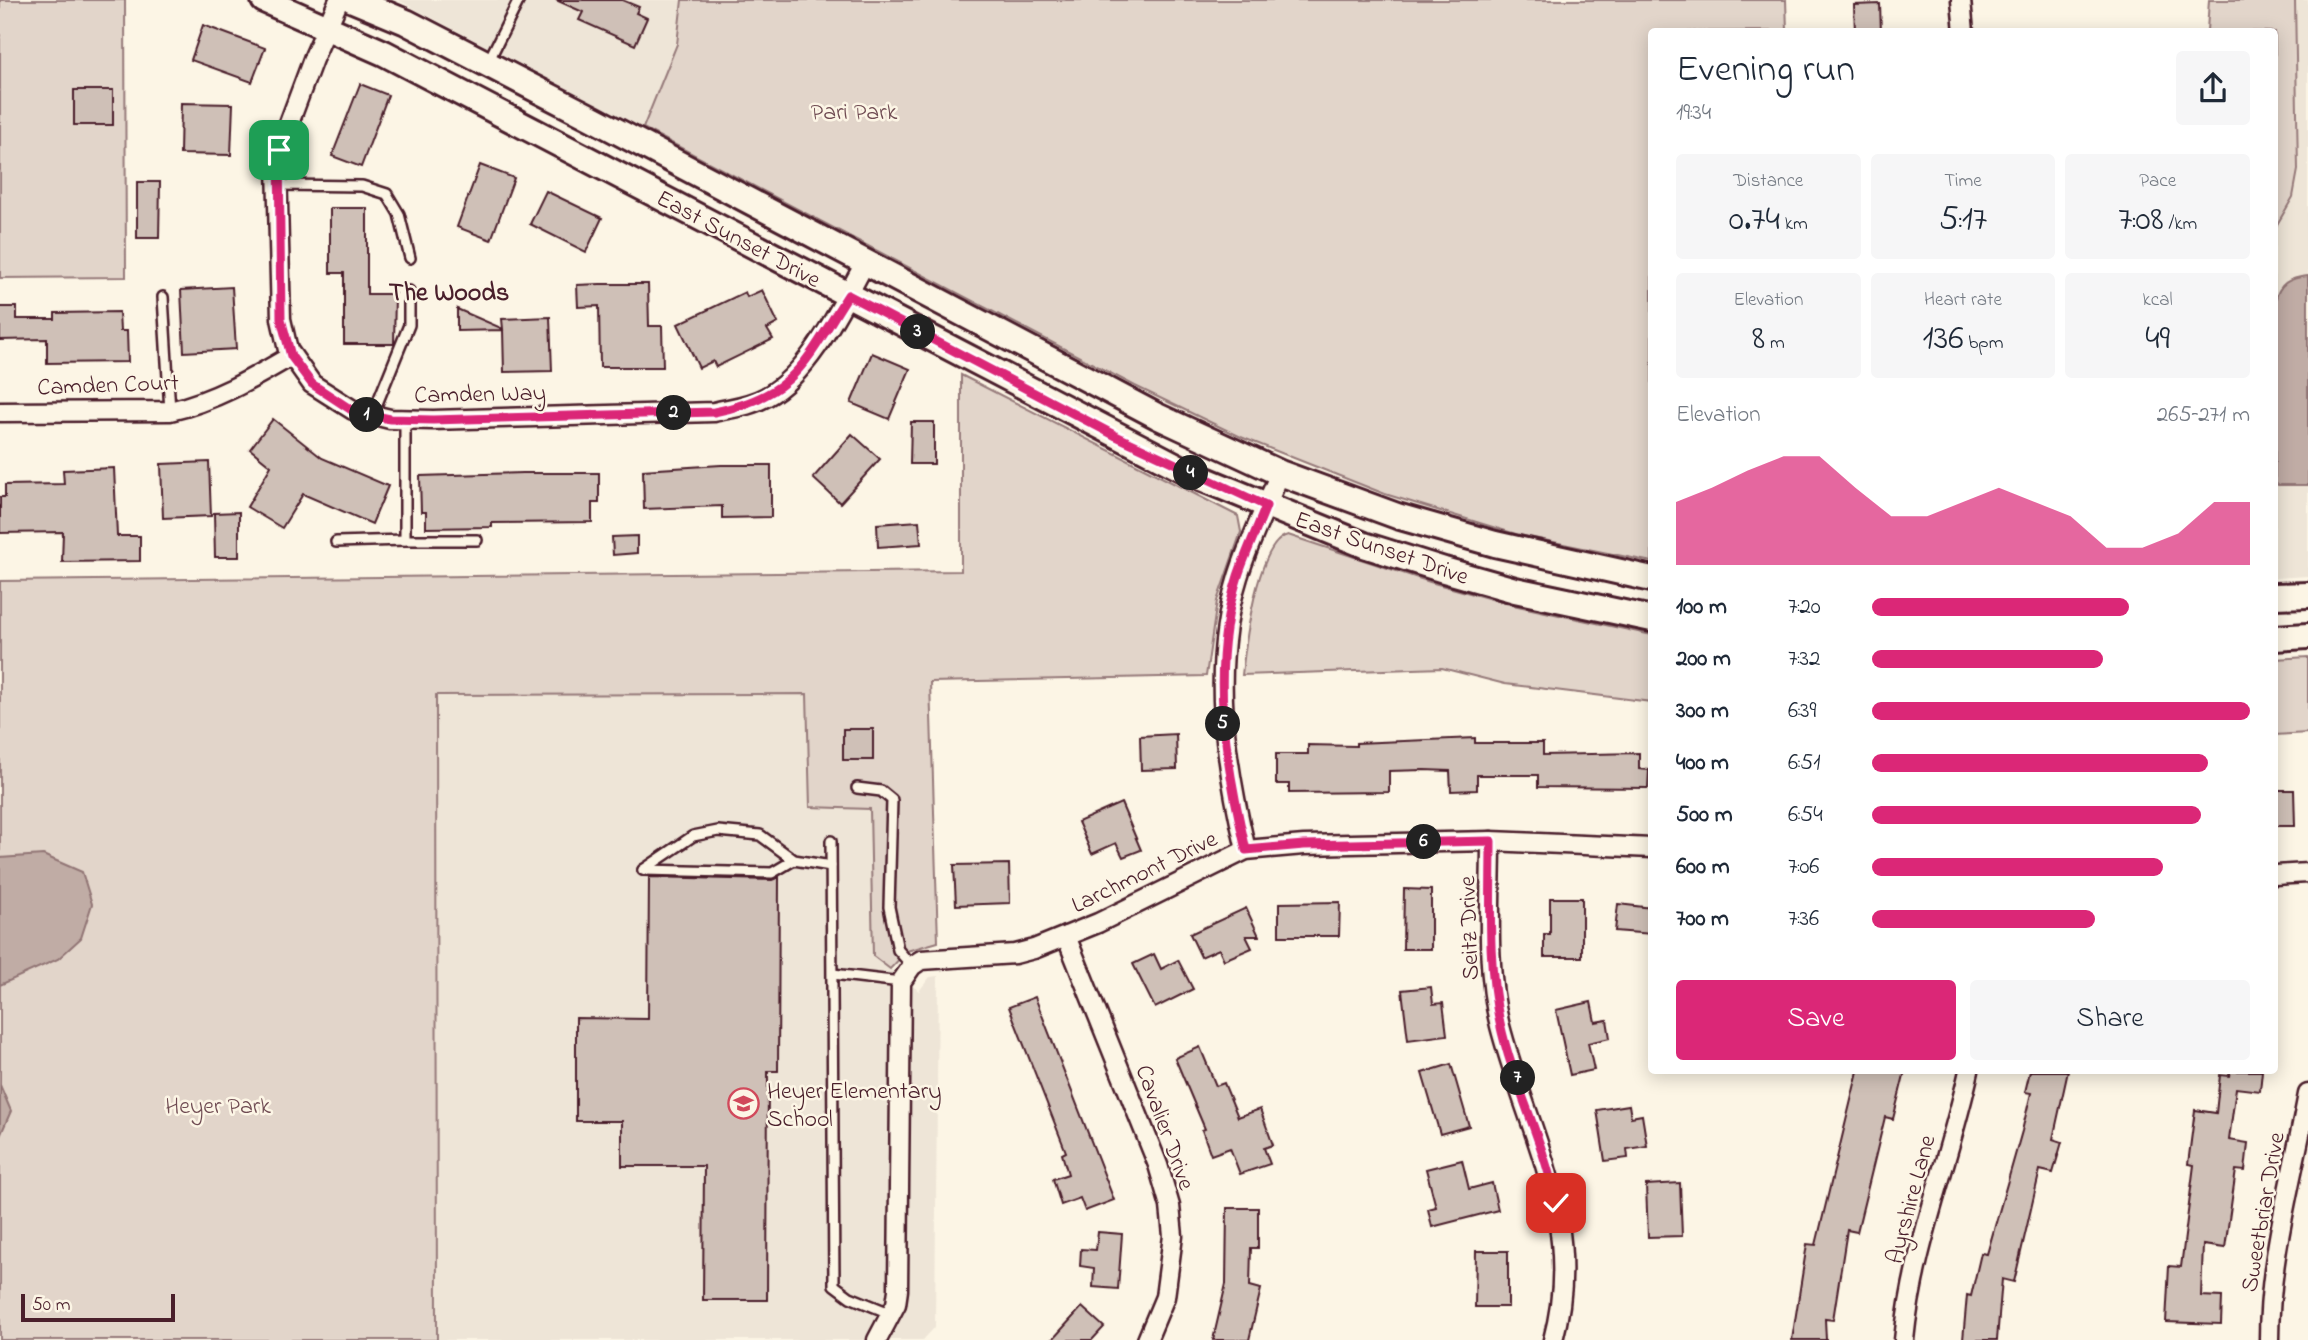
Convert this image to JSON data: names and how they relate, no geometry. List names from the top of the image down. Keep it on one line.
{"streets":{"main road":["East Sunset Drive"],"street":["Camden Court","Camden Way","Larchmont Drive","Seitz Drive","Cavalier Drive","Ayrshire Lane","Sweetbriar Drive"]},"crossings":[["East Sunset Drive","Camden Way"],["Camden Court","Camden Way"],["Larchmont Drive","Seitz Drive"],["Larchmont Drive","Cavalier Drive"]],"districts":["The Woods"],"parks":["Pari Park","Heyer Park"],"places":{"school or university":["Heyer Elementary School"]},"scale_bar":"50 m","page":{"heading":["Evening run","19:34"],"stats":[["Distance","0.74 km"],["Time","5:17"],["Pace","7:08 /km"],["Elevation","8 m"],["Heart rate","136 bpm"],["kcal","49"]],"pins":["3","2","1","4","5","6","7"],"chart":["Elevation","265–271 m"],"list":[{"name":"100 m","note":"7:20"},{"name":"200 m","note":"7:32"},{"name":"300 m","note":"6:39"},{"name":"400 m","note":"6:51"},{"name":"500 m","note":"6:54"},{"name":"600 m","note":"7:06"},{"name":"700 m","note":"7:36"}],"buttons":["Save","Share"],"scale":"50 m"}}
